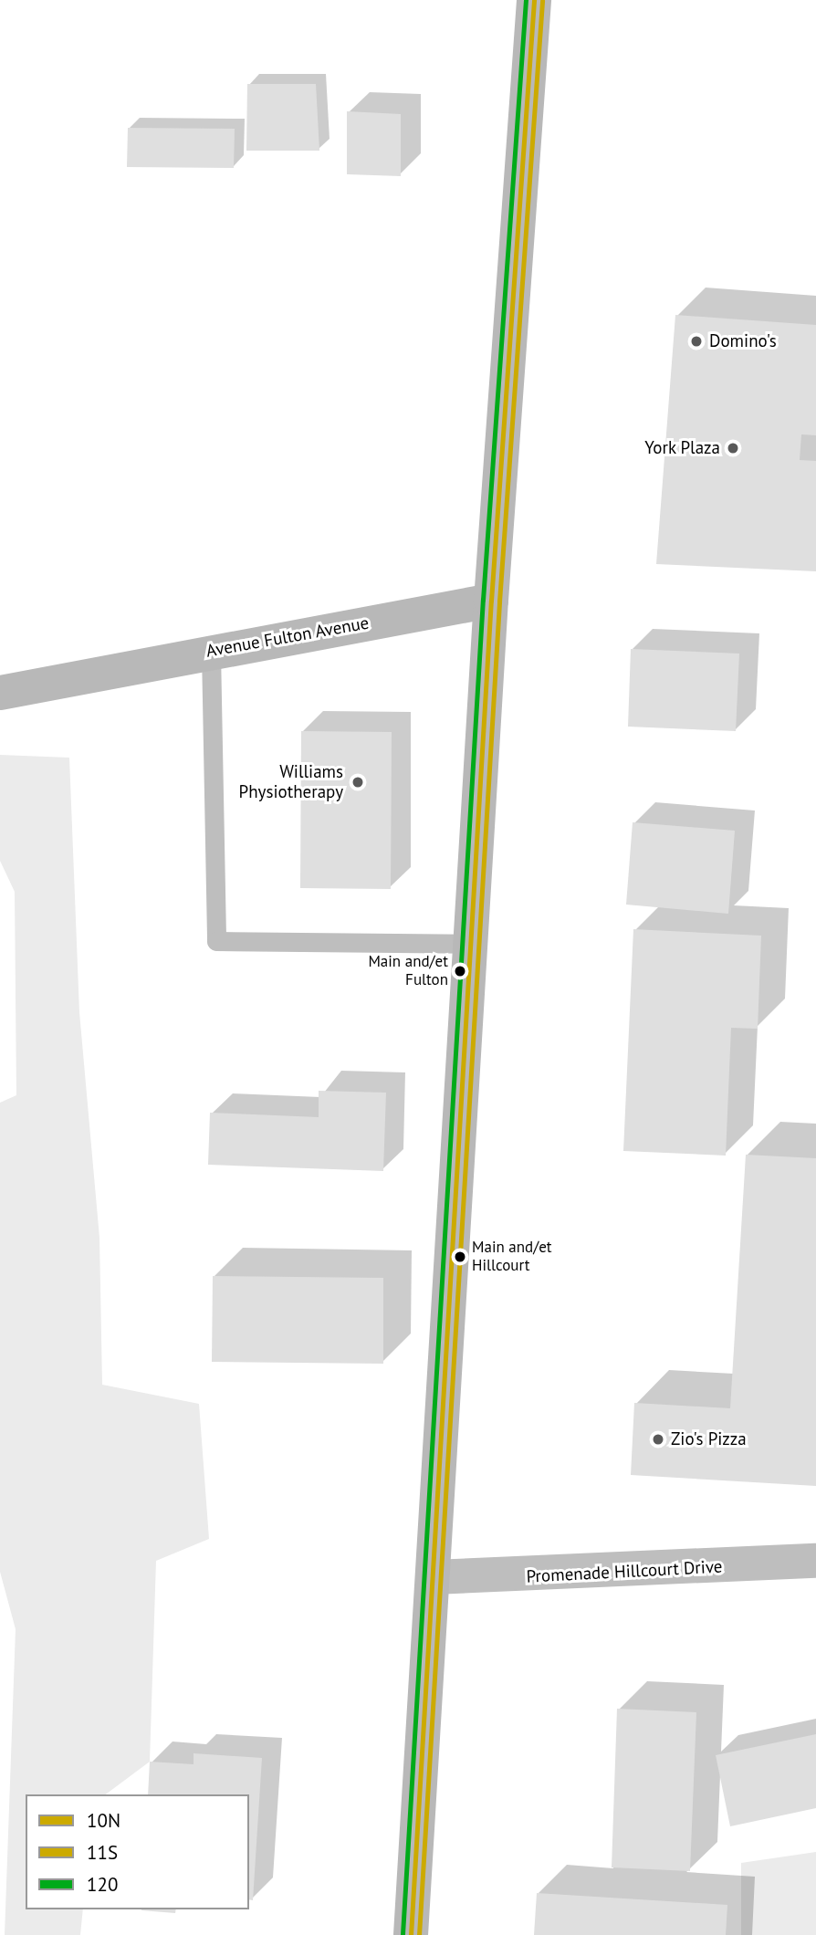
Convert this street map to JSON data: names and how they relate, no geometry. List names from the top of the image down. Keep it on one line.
{"streets":{"main road":["Avenue Fulton Avenue"],"street":["Promenade Hillcourt Drive"]},"places":["Domino's","York Plaza","Williams Physiotherapy","Main and/et Fulton","Main and/et Hillcourt","Zio's Pizza"],"lines":["transit line 10N","transit line 120","transit line 11S"],"legend":["10N","11S","120"]}
